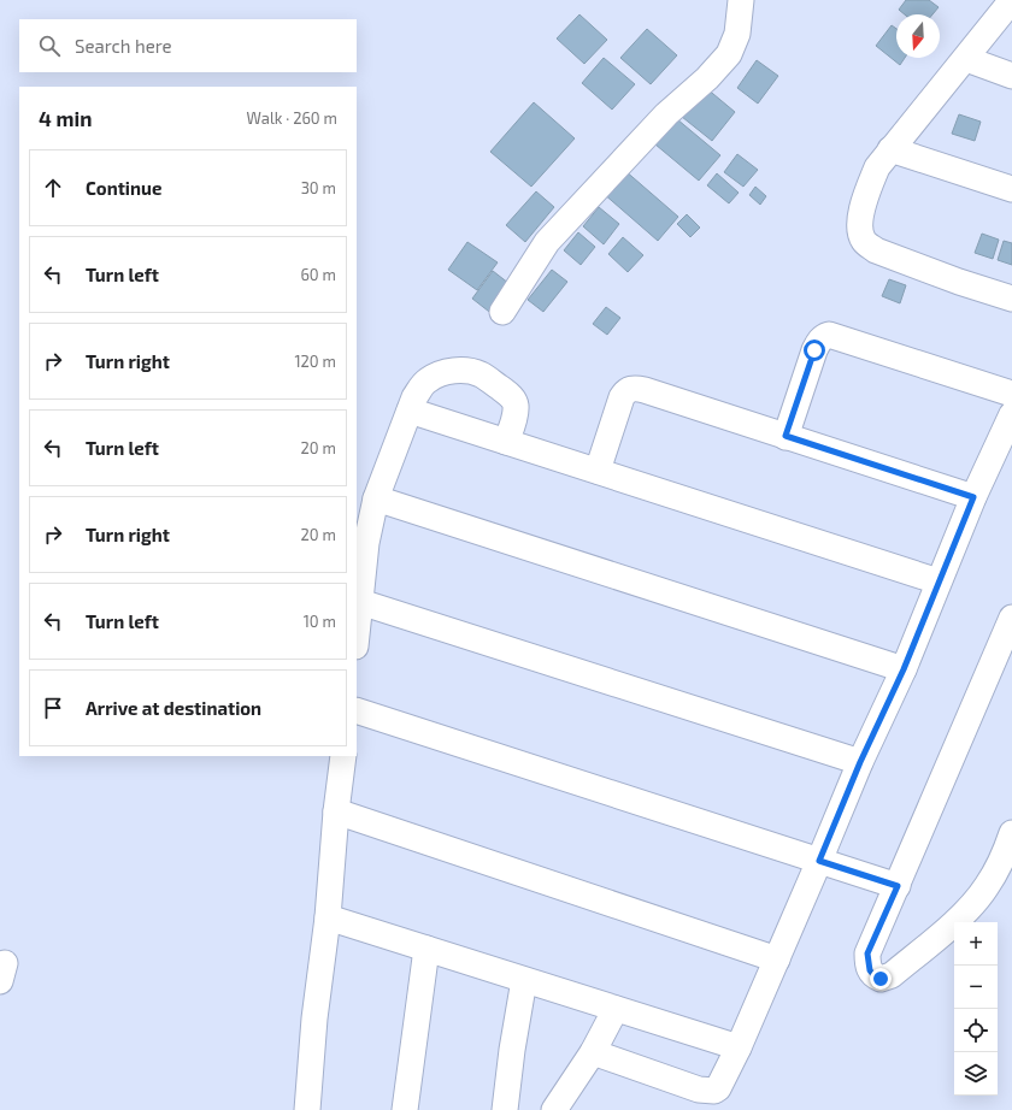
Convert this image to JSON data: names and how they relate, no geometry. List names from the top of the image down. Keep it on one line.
{"north":"bottom","page":{"search":"Search here","heading":["4 min","Walk · 260 m"],"list":[["Continue","30 m"],["Turn left","60 m"],["Turn right","120 m"],["Turn left","20 m"],["Turn right","20 m"],["Turn left","10 m"],"Arrive at destination"],"map_buttons":["+","−"]}}
